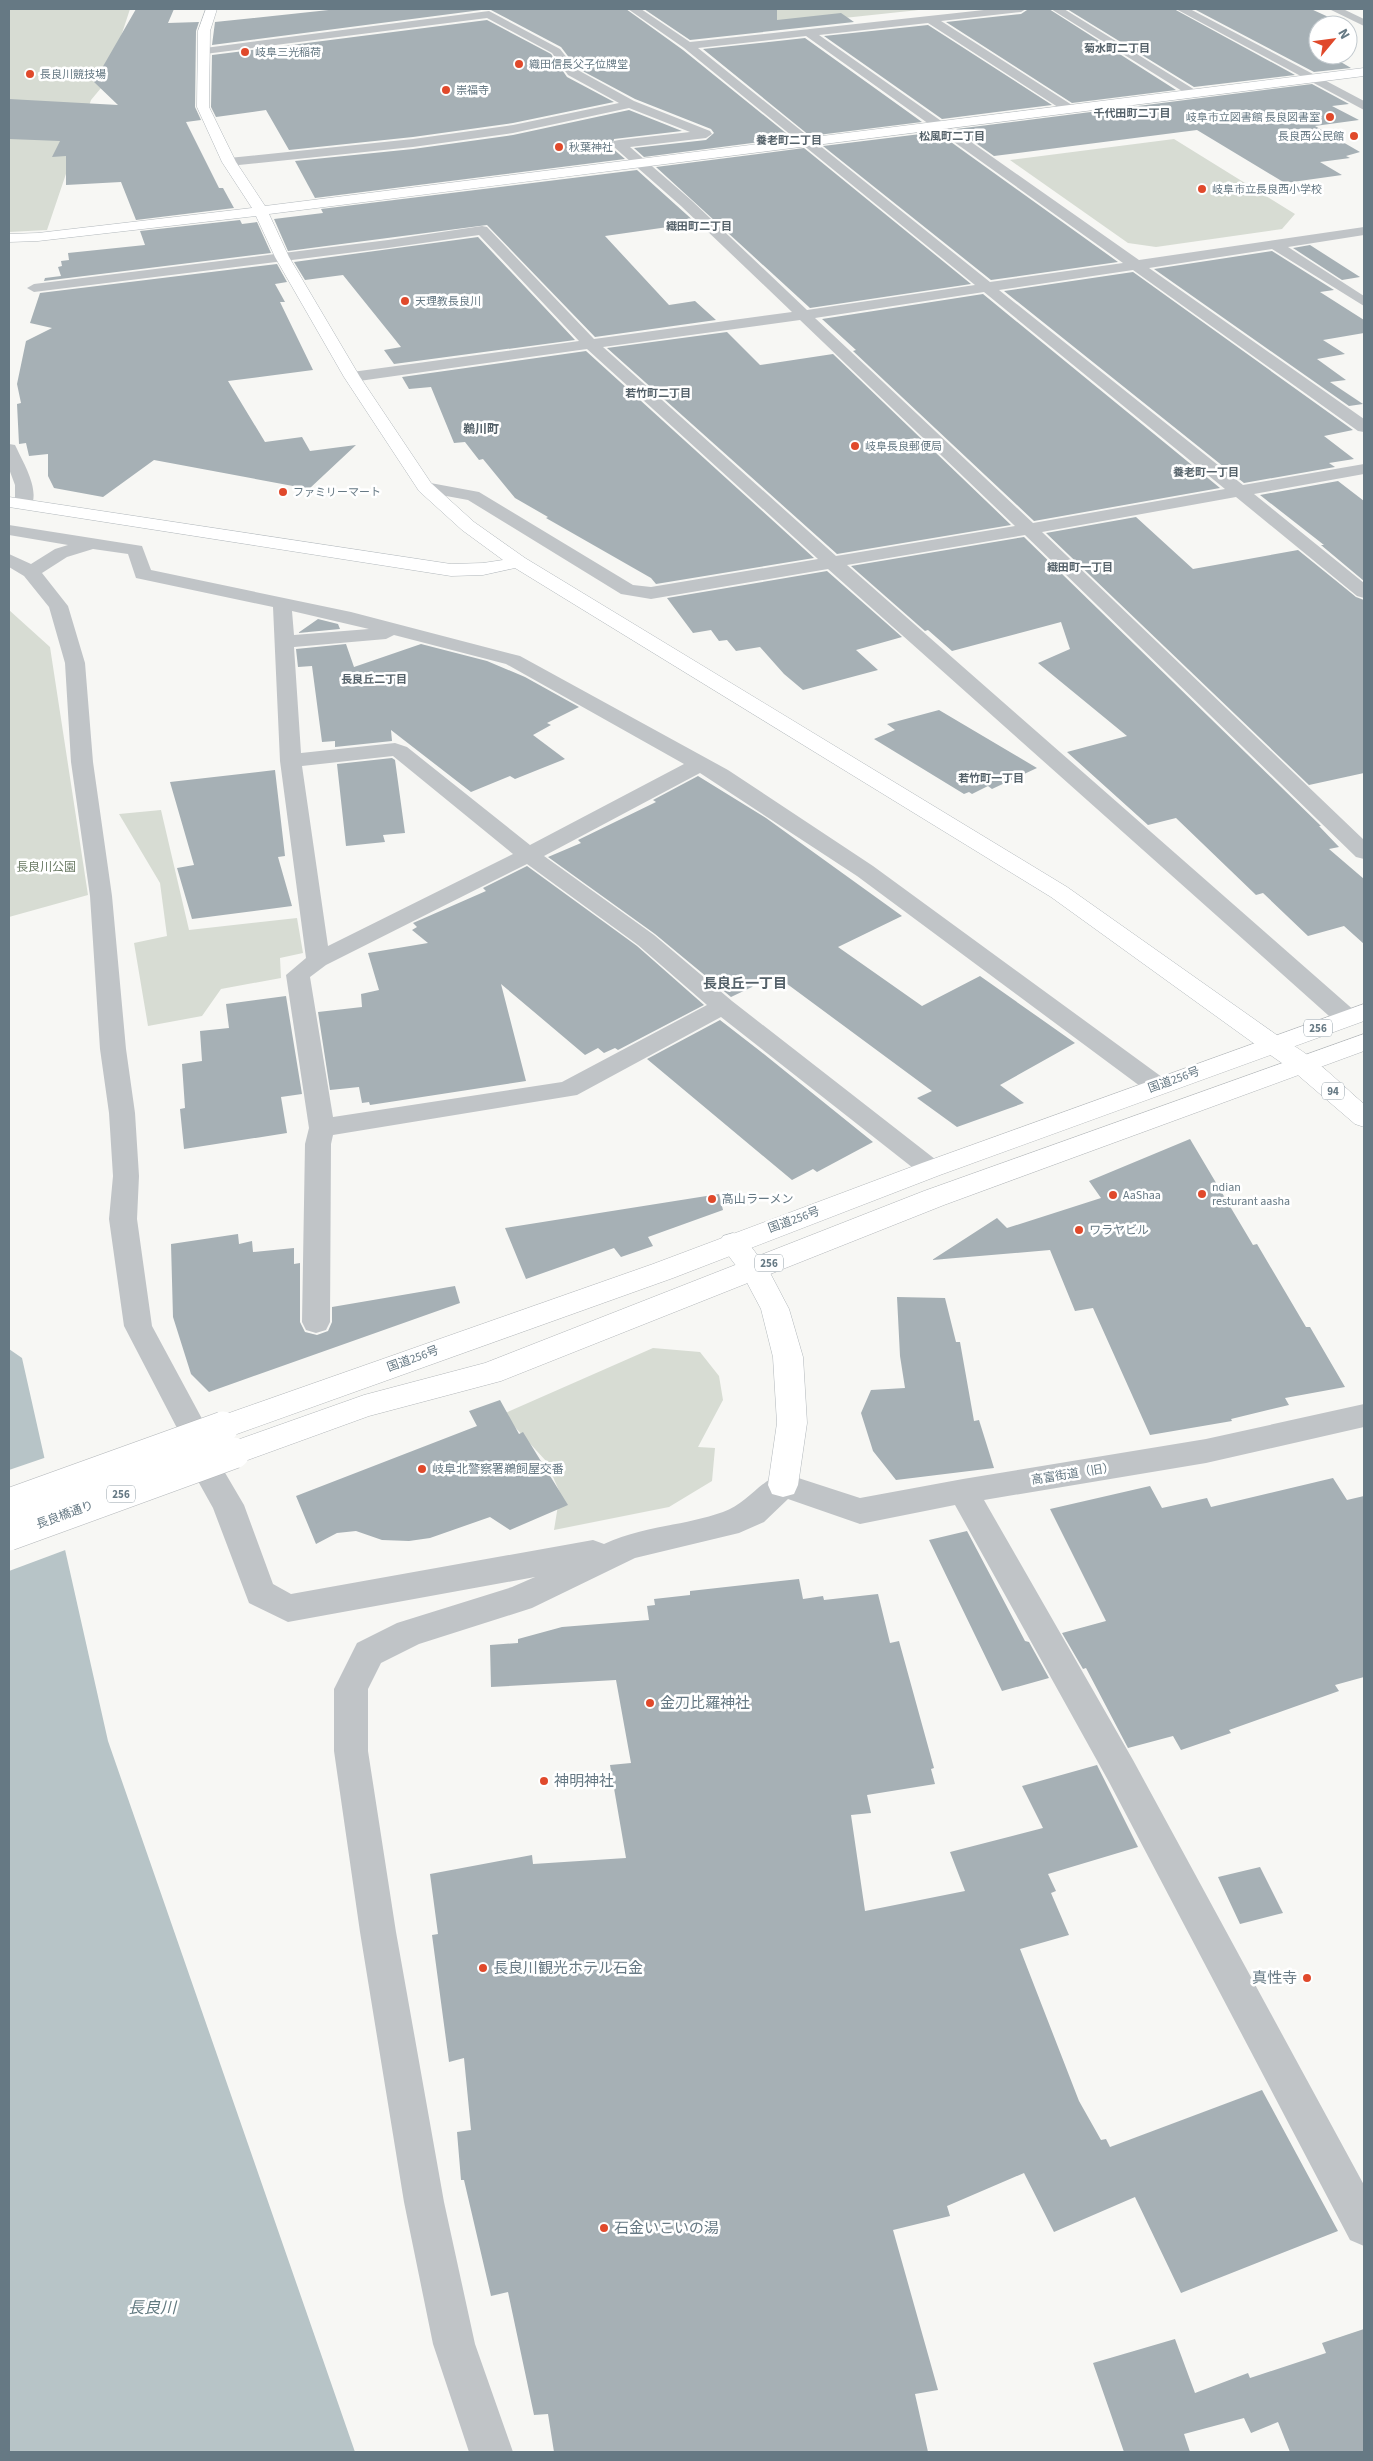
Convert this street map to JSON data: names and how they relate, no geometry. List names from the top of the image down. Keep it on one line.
{"streets":{"main road":["256","国道256号","94","長良橋通り"],"street":["高富街道（旧）"]},"crossings":[["256","国道256号"],["256","94"],["256","長良橋通り"],["国道256号","94"],["国道256号","長良橋通り"]],"districts":["菊水町二丁目","千代田町二丁目","松風町二丁目","養老町二丁目","織田町二丁目","若竹町二丁目","鵜川町","養老町一丁目","織田町一丁目","長良丘二丁目","若竹町一丁目","長良丘一丁目"],"water":["長良川"],"parks":["長良川公園"],"places":["岐阜三光稲荷","織田信長父子位牌堂","長良川競技場","崇福寺","岐阜市立図書館 長良図書室","長良西公民館","秋葉神社","岐阜市立長良西小学校","天理教長良川","岐阜長良郵便局","ファミリーマート","ndian resturant aasha","AaShaa","高山ラーメン","ワラヤビル","岐阜北警察署鵜飼屋交番","金刀比羅神社","神明神社","長良川観光ホテル石金","真性寺","石金いこいの湯"],"north":"top right"}
